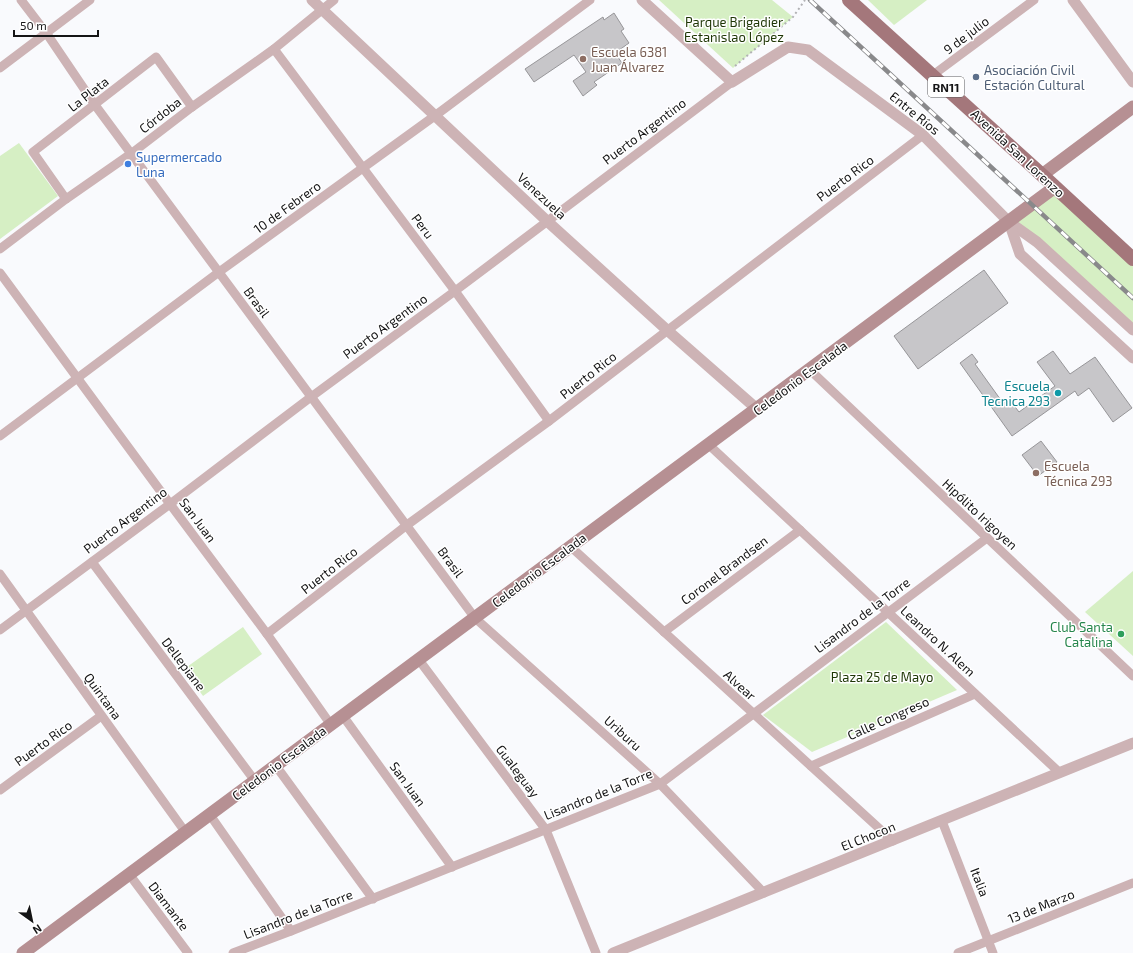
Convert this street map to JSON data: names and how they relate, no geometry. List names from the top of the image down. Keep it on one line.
{"streets":{"main road":["RN11","Avenida San Lorenzo","Celedonio Escalada"],"street":["9 de julio","La Plata","Entre Ríos","Córdoba","Puerto Argentino","Puerto Rico","Venezuela","10 de Febrero","Peru","Brasil","Hipólito Irigoyen","San Juan","Coronel Brandsen","Lisandro de la Torre","Leandro N. Alem","Dellepiane","Alvear","Quintana","Calle Congreso","Uriburu","Gualeguay","El Chocon","Italia","Diamante","13 de Marzo"]},"crossings":[["9 de julio","Avenida San Lorenzo"],["La Plata","Córdoba"],["La Plata","Brasil"],["Entre Ríos","Puerto Argentino"],["Entre Ríos","Puerto Rico"],["Entre Ríos","Celedonio Escalada"],["Córdoba","Venezuela"],["Córdoba","Peru"],["Córdoba","Brasil"],["Puerto Argentino","Venezuela"],["Puerto Argentino","Peru"],["Puerto Argentino","Brasil"],["Puerto Argentino","San Juan"],["Puerto Argentino","Dellepiane"],["Puerto Argentino","Quintana"],["Avenida San Lorenzo","Celedonio Escalada"],["Puerto Rico","Venezuela"],["Puerto Rico","Peru"],["Puerto Rico","Brasil"],["Puerto Rico","San Juan"],["Puerto Rico","Quintana"],["Venezuela","10 de Febrero"],["Venezuela","Celedonio Escalada"],["10 de Febrero","Peru"],["10 de Febrero","Brasil"],["10 de Febrero","San Juan"],["Brasil","Celedonio Escalada"],["Brasil","Uriburu"],["Celedonio Escalada","Hipólito Irigoyen"],["Celedonio Escalada","San Juan"],["Celedonio Escalada","Leandro N. Alem"],["Celedonio Escalada","Dellepiane"],["Celedonio Escalada","Alvear"],["Celedonio Escalada","Quintana"],["Celedonio Escalada","Uriburu"],["Celedonio Escalada","Gualeguay"],["Celedonio Escalada","Diamante"],["Hipólito Irigoyen","Lisandro de la Torre"],["San Juan","Lisandro de la Torre"],["Coronel Brandsen","Leandro N. Alem"],["Coronel Brandsen","Alvear"],["Lisandro de la Torre","Leandro N. Alem"],["Lisandro de la Torre","Alvear"],["Lisandro de la Torre","Uriburu"],["Lisandro de la Torre","Gualeguay"],["Leandro N. Alem","Calle Congreso"],["Leandro N. Alem","El Chocon"],["Alvear","Calle Congreso"],["Alvear","El Chocon"],["Uriburu","El Chocon"],["El Chocon","Italia"],["Italia","13 de Marzo"]],"parks":["Parque Brigadier Estanislao López","Plaza 25 de Mayo"],"places":["Escuela 6381 Juan Álvarez","Asociación Civil Estación Cultural","Supermercado Luna","Escuela Tecnica 293","Escuela Técnica 293","Club Santa Catalina"],"scale_bar":"50 m","north":"bottom right"}
